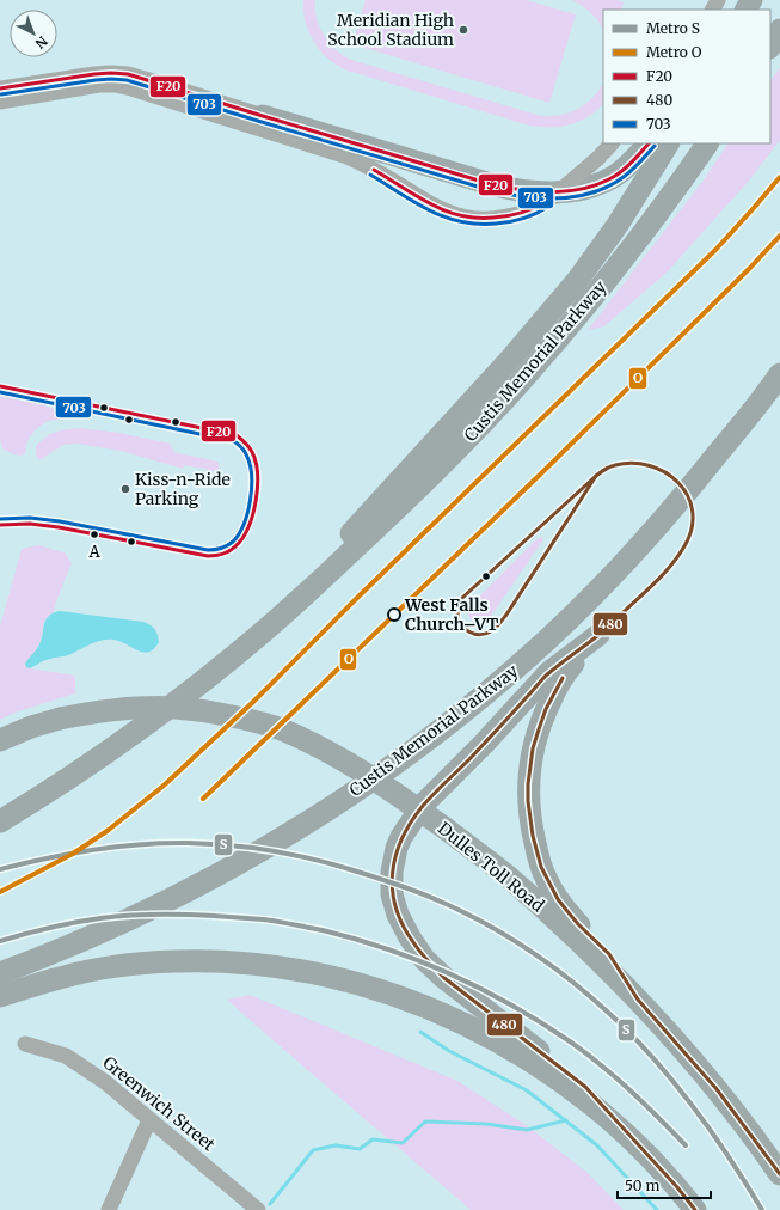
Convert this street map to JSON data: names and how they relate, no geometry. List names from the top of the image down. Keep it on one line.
{"streets":{"highway":["Custis Memorial Parkway","Dulles Toll Road"],"street":["Greenwich Street"]},"places":["Meridian High School Stadium","Kiss-n-Ride Parking","A","West Falls Church–VT"],"lines":["transit line F20","transit line 703","metro line O","transit line 480","metro line S"],"legend":["Metro S","Metro O","F20","480","703"],"scale_bar":"50 m","north":"bottom right"}
